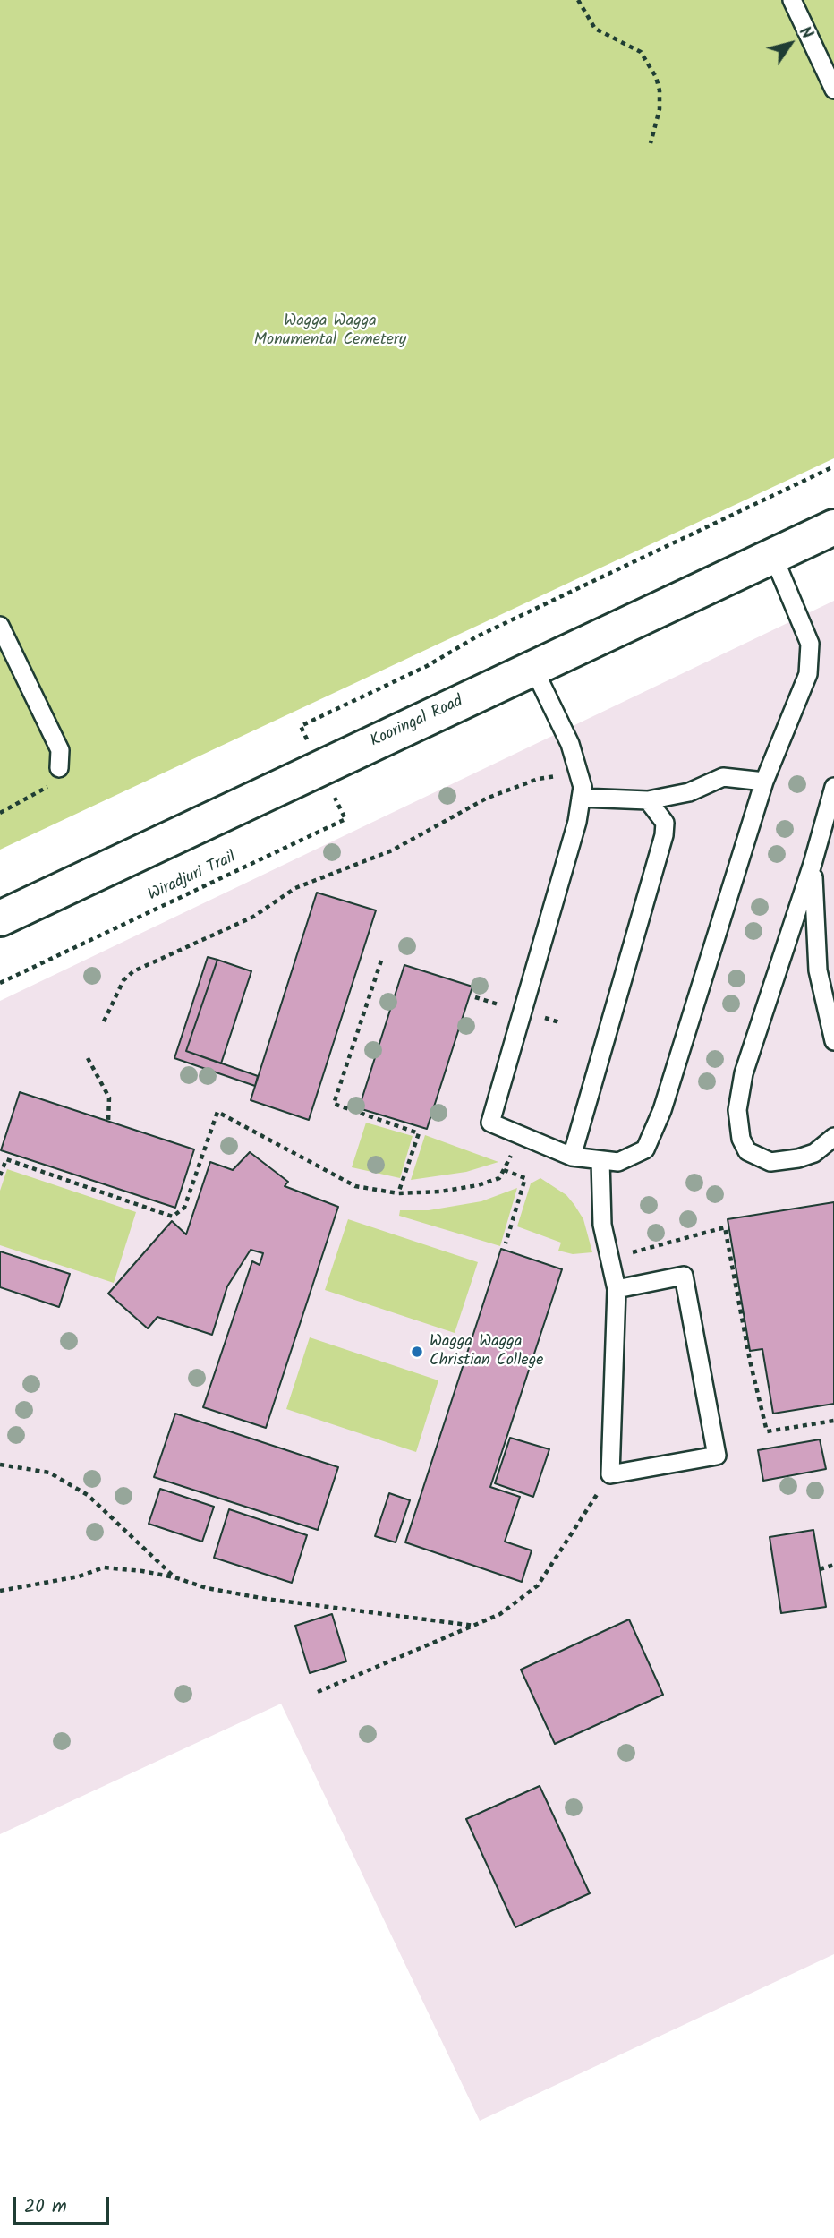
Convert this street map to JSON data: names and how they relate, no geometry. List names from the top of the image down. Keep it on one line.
{"streets":{"main road":["Kooringal Road"],"path":["Wiradjuri Trail"]},"crossings":[["Kooringal Road","Wiradjuri Trail"]],"parks":["Wagga Wagga Monumental Cemetery"],"places":["Wagga Wagga Christian College"],"scale_bar":"20 m","north":"top right"}
